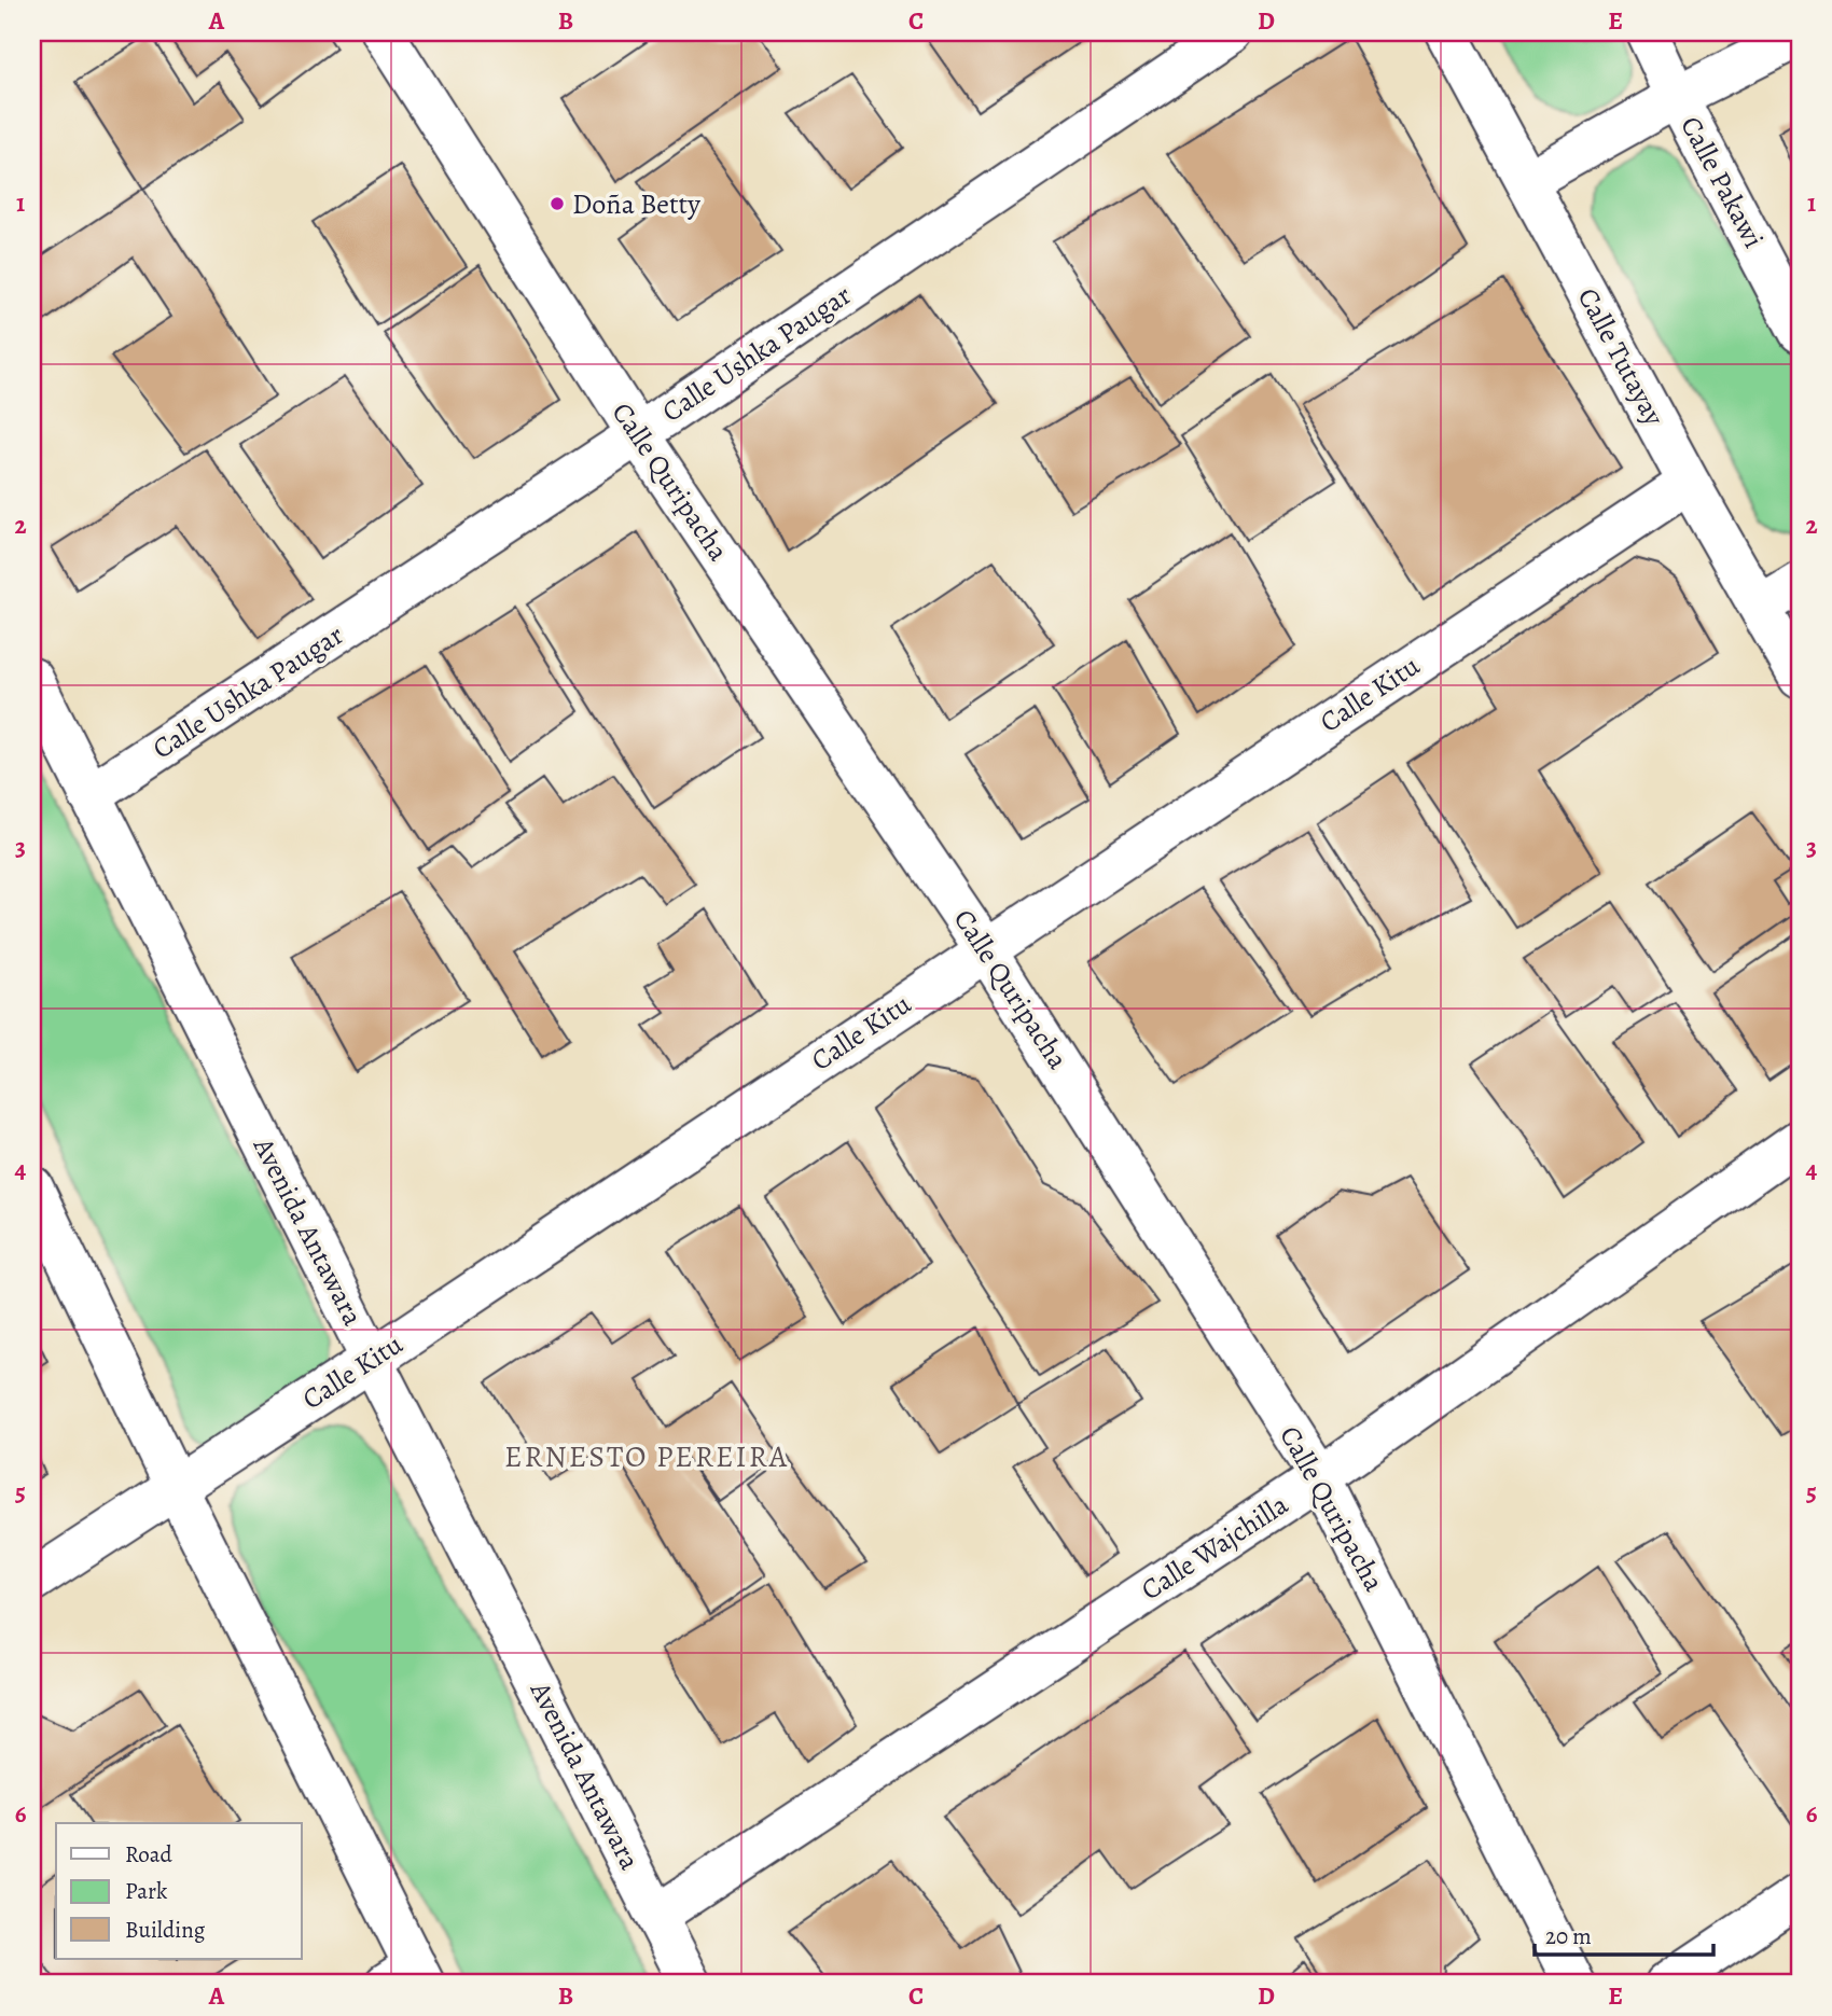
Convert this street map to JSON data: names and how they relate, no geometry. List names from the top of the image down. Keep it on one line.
{"streets":{"street":["Calle Pakawi","Calle Ushka Paugar","Calle Tutayay","Calle Quripacha","Calle Kitu","Avenida Antawara","Calle Wajchilla"]},"crossings":[["Calle Ushka Paugar","Calle Quripacha"],["Calle Ushka Paugar","Avenida Antawara"],["Calle Tutayay","Calle Kitu"],["Calle Quripacha","Calle Kitu"],["Calle Quripacha","Calle Wajchilla"],["Calle Kitu","Avenida Antawara"],["Avenida Antawara","Calle Wajchilla"]],"districts":["ERNESTO PEREIRA"],"places":["Doña Betty"],"legend":["Road","Park","Building"],"scale_bar":"20 m","grid":{"columns":["A","B","C","D","E"],"rows":["1","2","3","4","5","6"]}}
